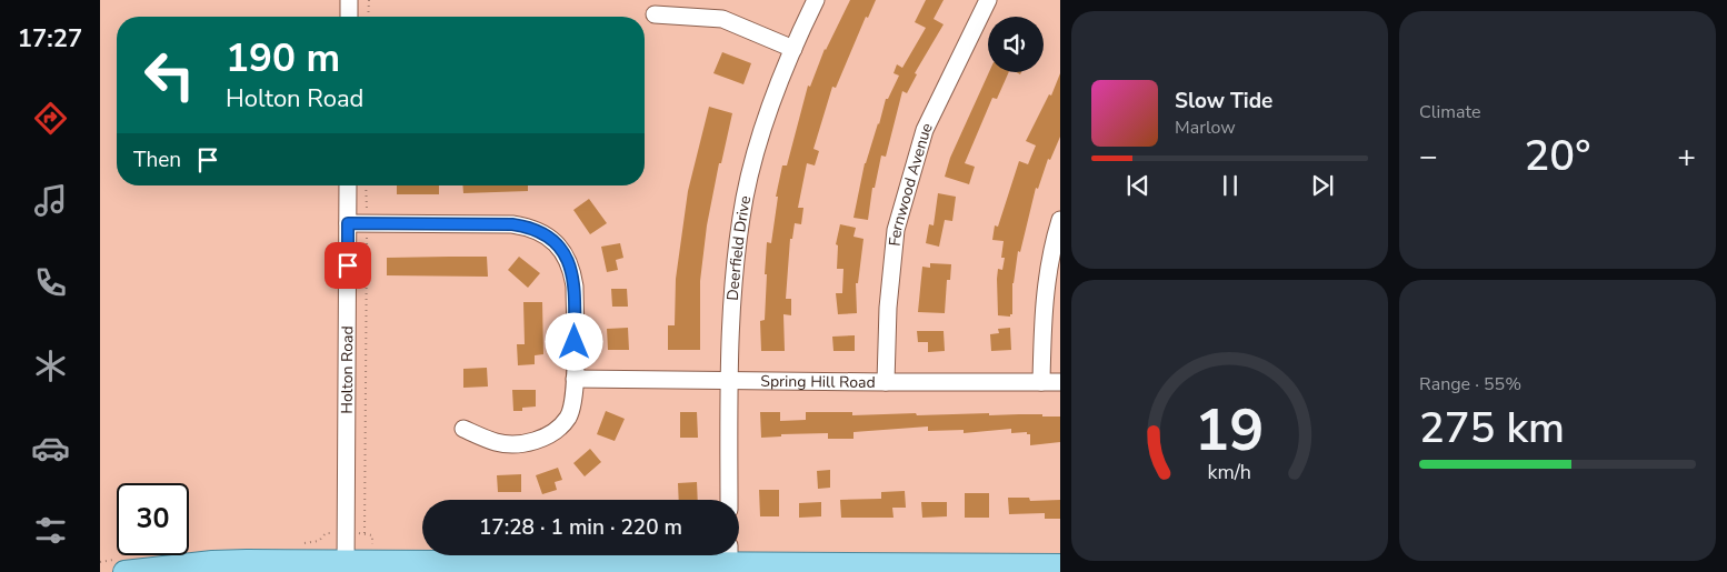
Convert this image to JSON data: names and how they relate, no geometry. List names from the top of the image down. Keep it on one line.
{"streets":{"street":["Fernwood Avenue","Deerfield Drive","Holton Road","Spring Hill Road"]},"crossings":[["Fernwood Avenue","Spring Hill Road"],["Deerfield Drive","Spring Hill Road"]],"page":{"tabs":"17:27","tile":["Climate",["Range · 55%","275 km"]],"turn":["190 m","Holton Road"],"song":["Slow Tide","Marlow"],"then":"Then","heat":["−","20°","+"],"limit":"30","trip":"17:28 · 1 min · 220 m","gauge":["19","km/h"]}}
